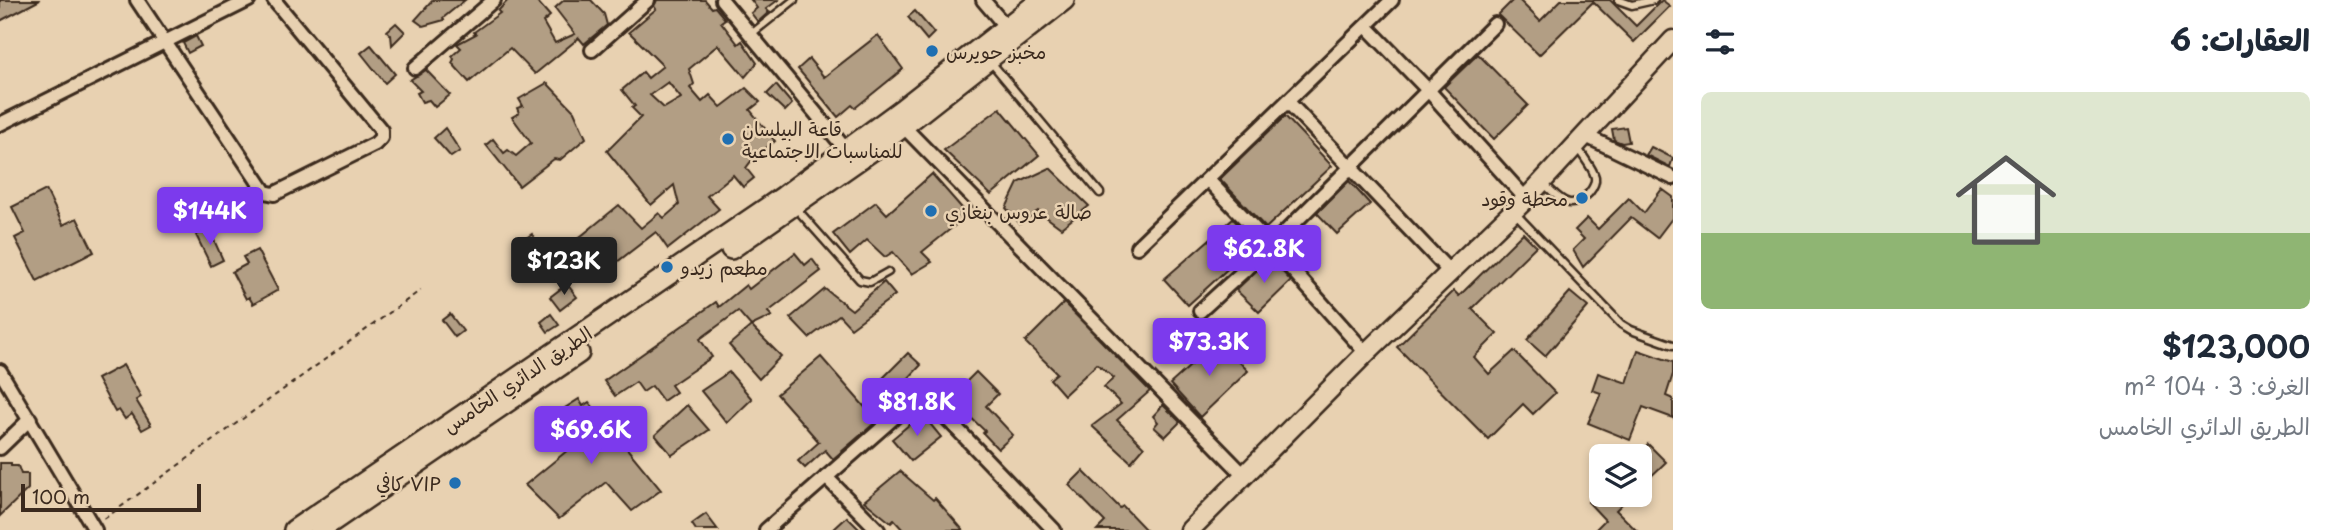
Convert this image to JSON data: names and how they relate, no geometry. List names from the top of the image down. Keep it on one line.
{"streets":{"main road":["الطريق الدائري الخامس"]},"places":["مخبز حويرس","قاعة البيلسان للمناسبات الاجتماعية","محطة وقود","صالة عروس بنغازي","مطعم زيدو","كافي VIP"],"scale_bar":"100 m","page":{"heading":"العقارات: 6","list":[{"name":"$123,000","note":"الغرف: 3 · 104 m² · الطريق الدائري الخامس"}],"price":["$144K","$62.8K","$123K","$73.3K","$81.8K","$69.6K"],"scale":"100 m"}}
